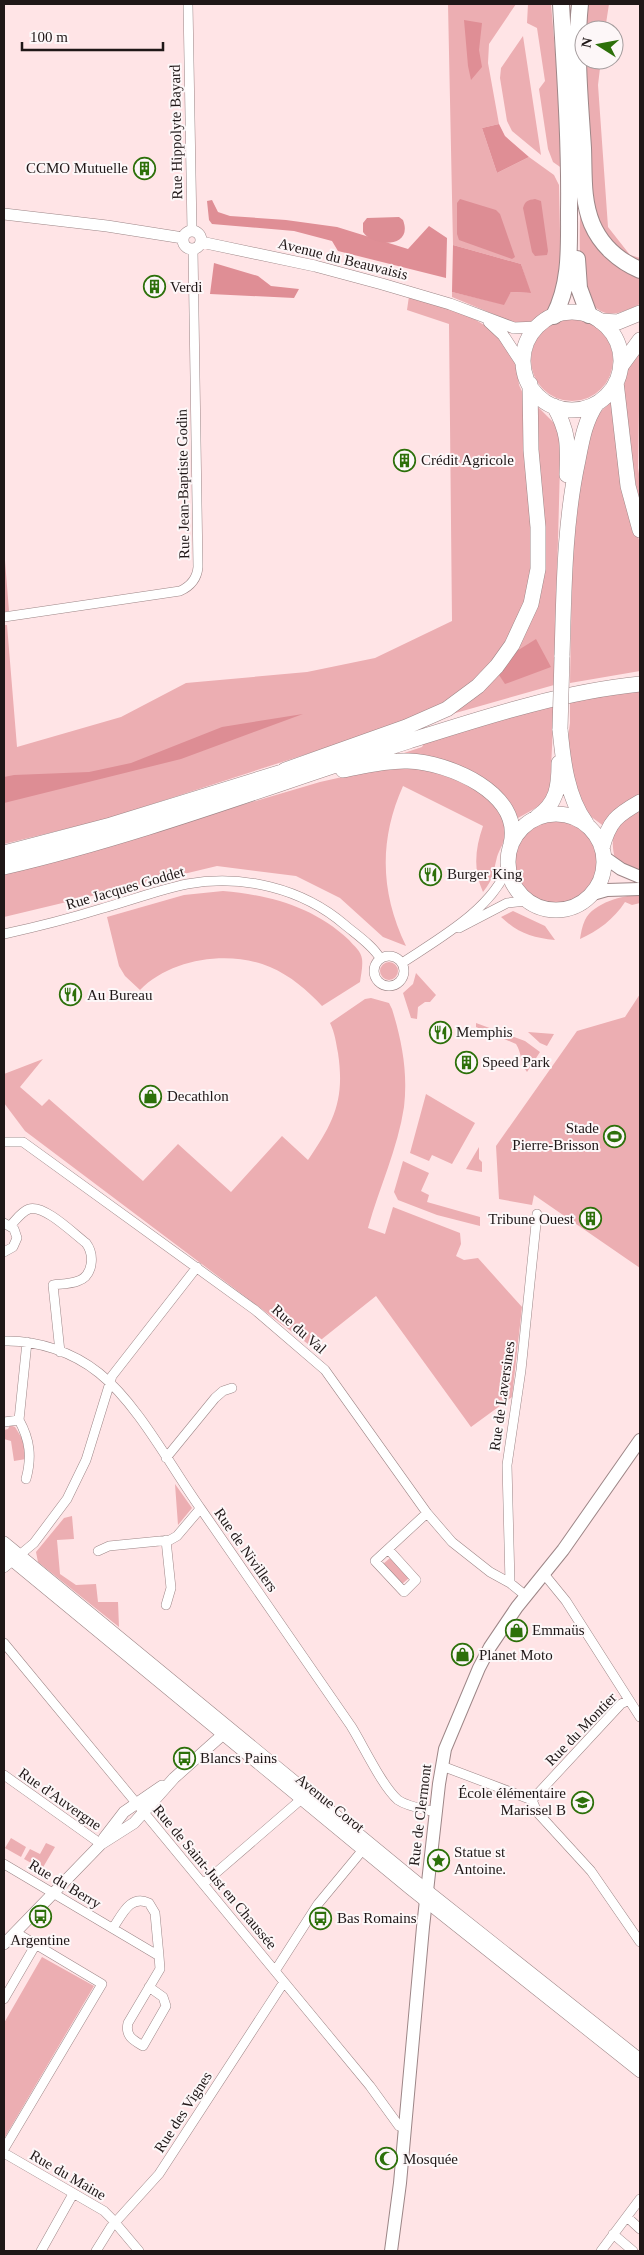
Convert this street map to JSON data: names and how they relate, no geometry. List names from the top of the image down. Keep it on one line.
{"streets":{"main road":["Rue de Clermont"],"street":["Rue Hippolyte Bayard","Avenue du Beauvaisis","Rue Jean-Baptiste Godin","Rue Jacques Goddet","Rue du Val","Rue de Laversines","Rue de Nivillers","Rue du Montier","Rue d'Auvergne","Avenue Corot","Rue de Saint-Just en Chaussée","Rue du Berry","Rue des Vignes","Rue du Maine"]},"crossings":[["Avenue du Beauvaisis","Rue Jean-Baptiste Godin"],["Rue du Val","Rue de Laversines"],["Rue du Val","Rue de Clermont"],["Rue de Nivillers","Rue de Clermont"],["Avenue Corot","Rue de Clermont"],["Rue de Clermont","Rue de Saint-Just en Chaussée"],["Rue de Saint-Just en Chaussée","Rue des Vignes"],["Rue des Vignes","Rue du Maine"]],"places":{"building":["CCMO Mutuelle","Verdi","Crédit Agricole","Speed Park","Tribune Ouest"],"restaurant":["Burger King","Au Bureau","Memphis"],"shop":["Decathlon","Emmaüs","Planet Moto"],"sports":["Stade Pierre-Brisson"],"bus stop":["Blancs Pains","Argentine","Bas Romains"],"school or university":["École élémentaire Marissel B"],"place":["Statue st Antoine."],"mosque":["Mosquée"]},"scale_bar":"100 m","north":"left"}
